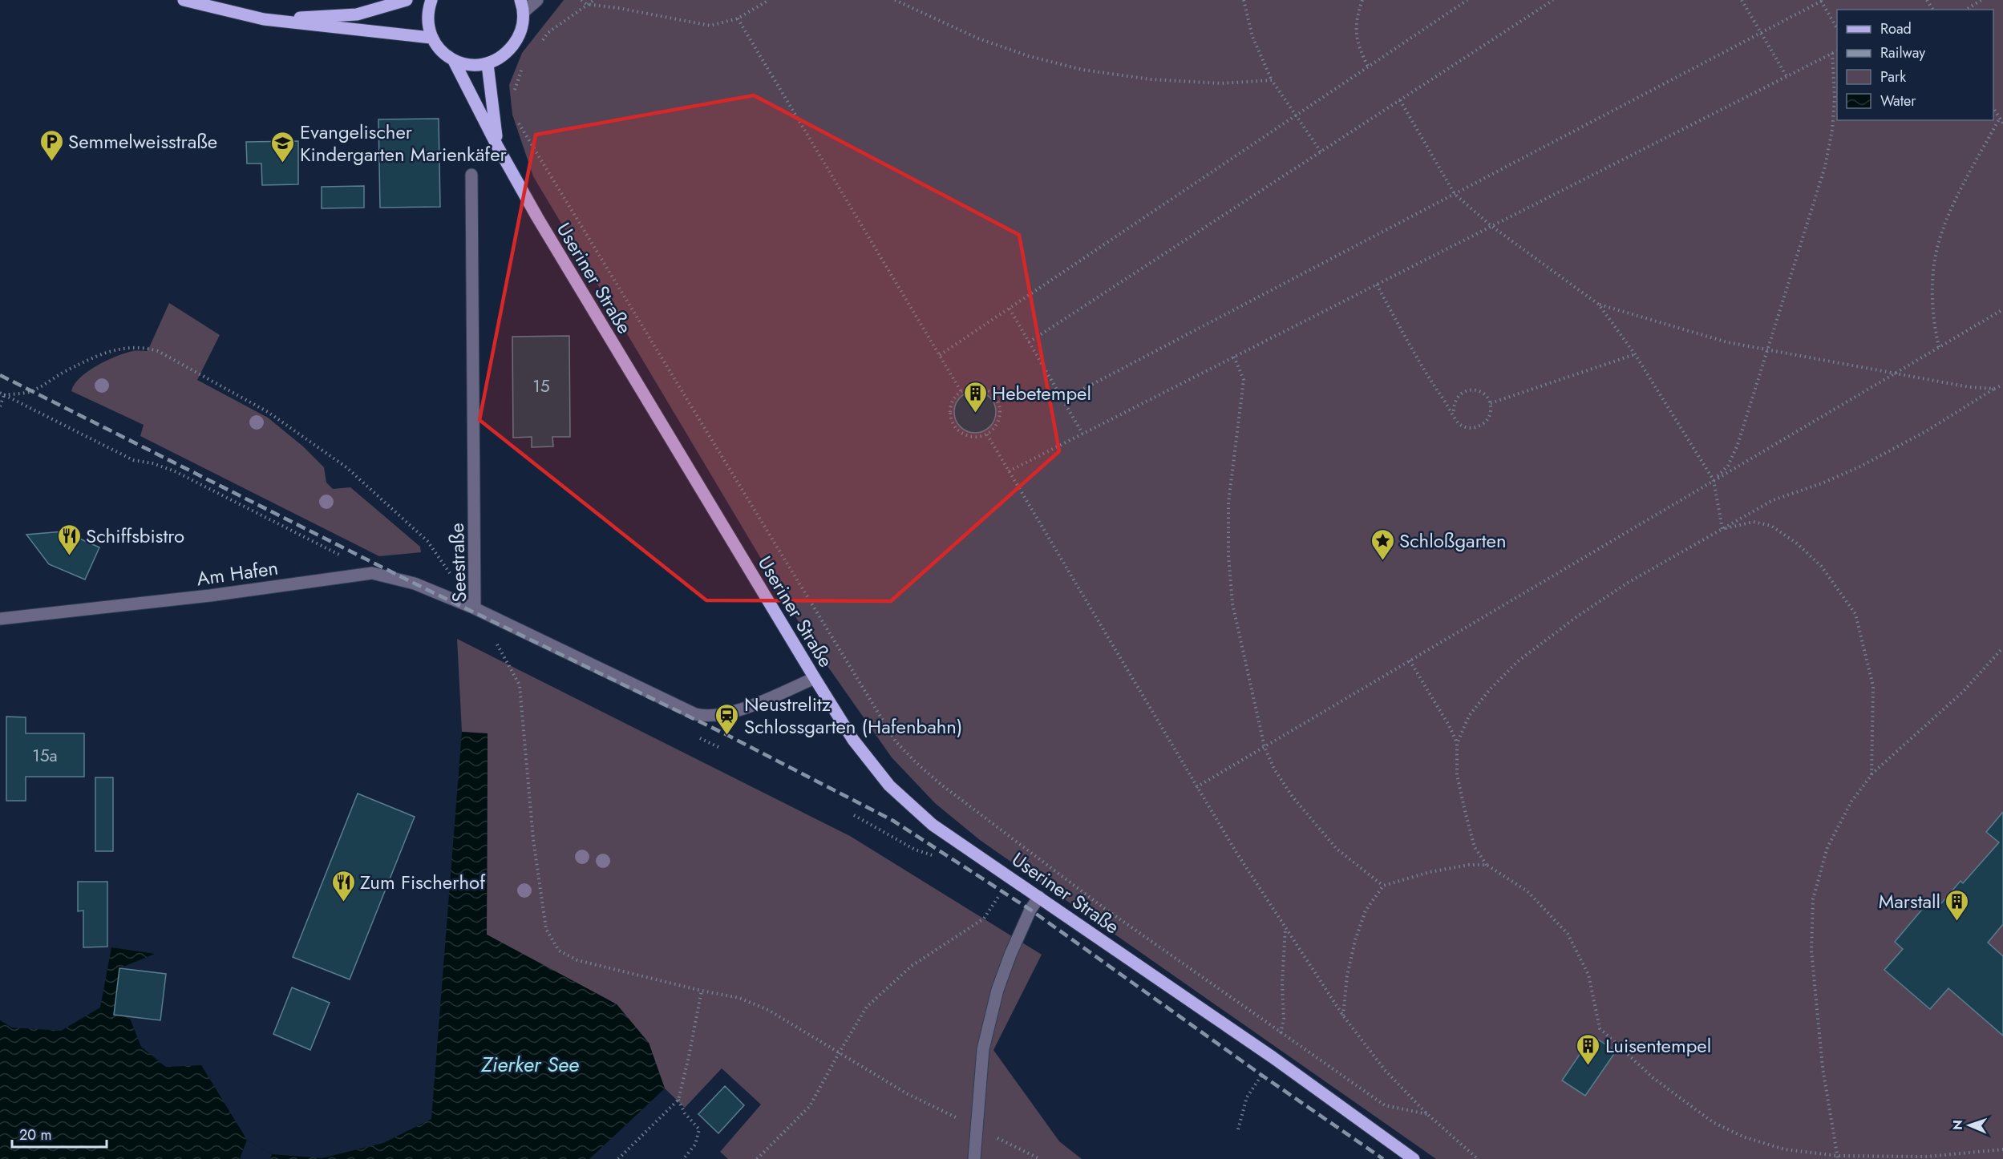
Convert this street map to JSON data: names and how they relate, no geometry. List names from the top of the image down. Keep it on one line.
{"streets":{"main road":["Useriner Straße"],"street":["Seestraße","Am Hafen"]},"crossings":[["Useriner Straße","Seestraße"],["Seestraße","Am Hafen"]],"water":["Zierker See"],"places":{"parking":["Semmelweisstraße"],"school or university":["Evangelischer Kindergarten Marienkäfer"],"building":["Hebetempel","Marstall","Luisentempel"],"restaurant":["Schiffsbistro","Zum Fischerhof"],"place":["Schloßgarten"],"station":["Neustrelitz Schlossgarten (Hafenbahn)"]},"house_numbers":["15","15a"],"legend":["Road","Railway","Park","Water"],"scale_bar":"20 m","north":"left"}
